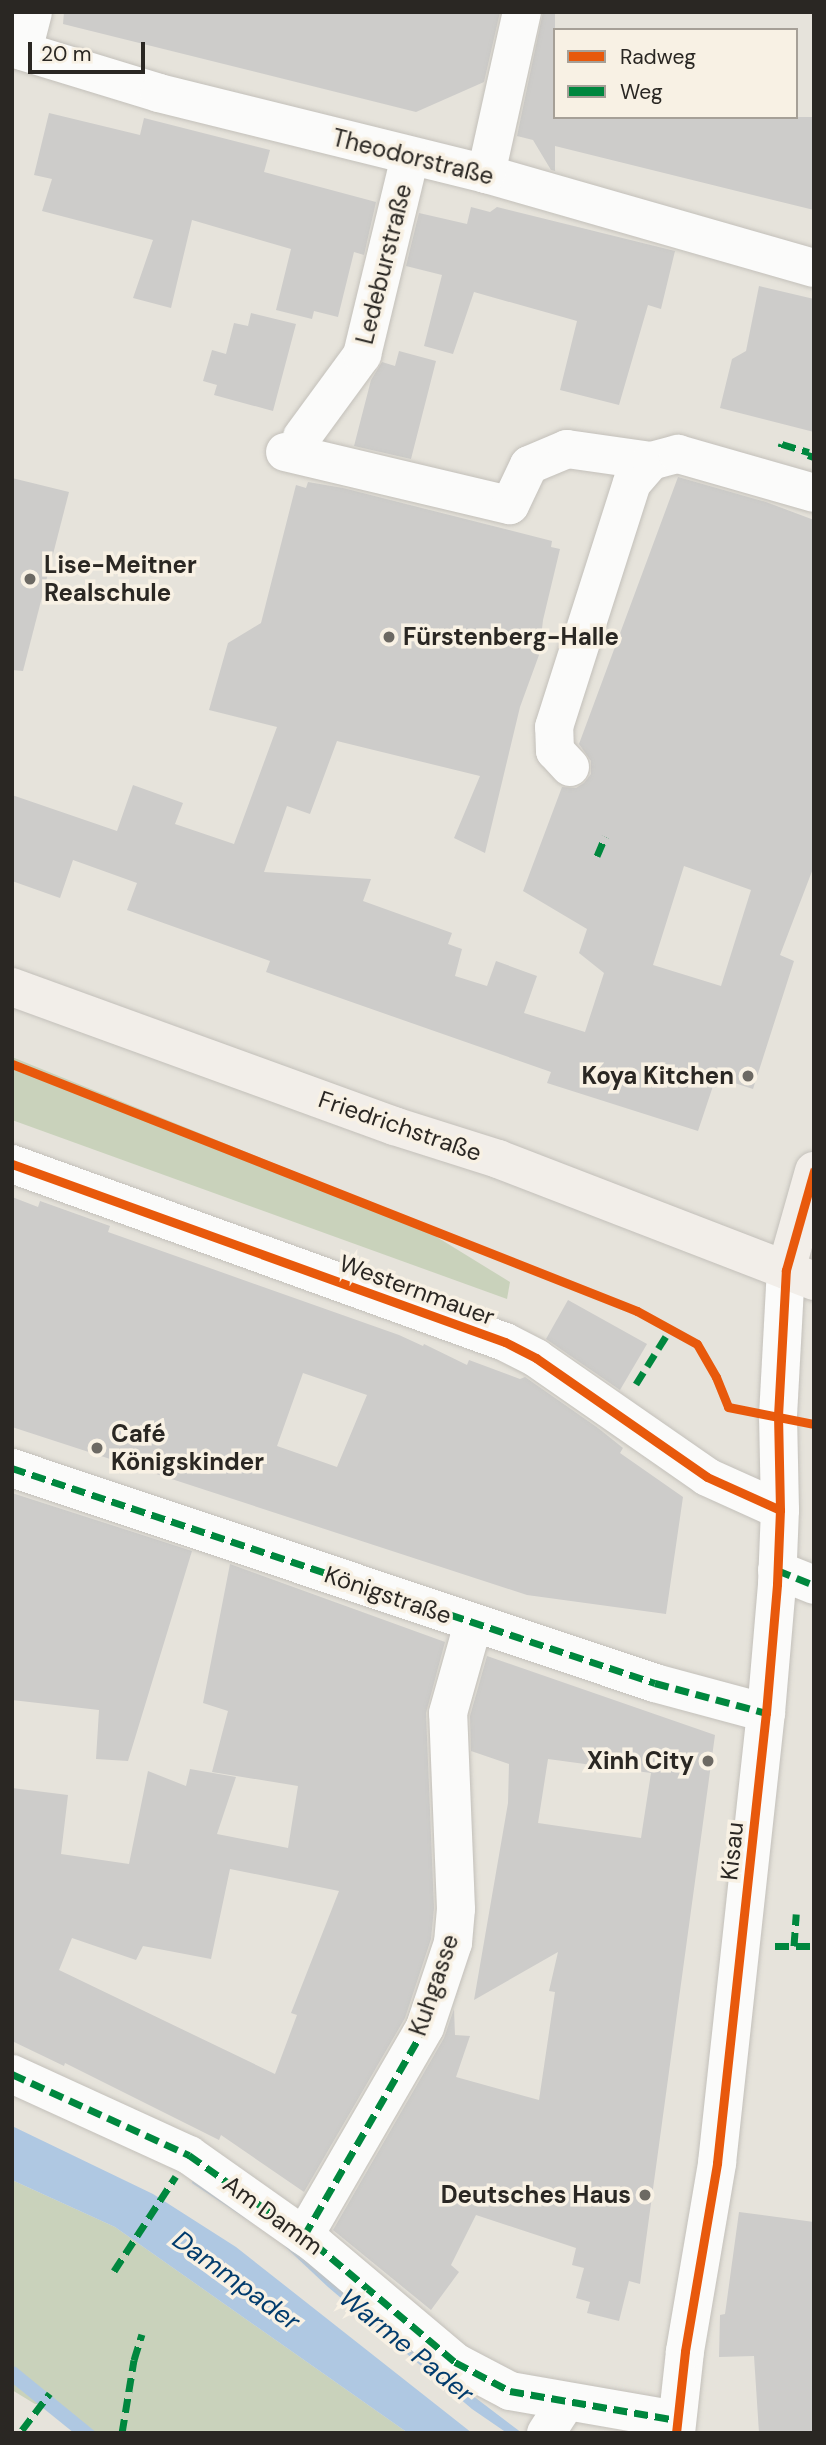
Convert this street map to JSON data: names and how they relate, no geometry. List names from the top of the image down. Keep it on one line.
{"streets":{"main road":["Friedrichstraße"],"street":["Theodorstraße","Ledeburstraße","Westernmauer","Königstraße","Kisau","Kuhgasse","Am Damm"]},"crossings":[["Theodorstraße","Ledeburstraße"],["Friedrichstraße","Kisau"],["Westernmauer","Kisau"],["Königstraße","Kisau"],["Königstraße","Kuhgasse"],["Kisau","Am Damm"],["Kuhgasse","Am Damm"]],"water":["Dammpader","Warme Pader"],"places":["Lise-Meitner Realschule","Fürstenberg-Halle","Koya Kitchen","Café Königskinder","Xinh City","Deutsches Haus"],"legend":["Radweg","Weg"],"scale_bar":"20 m"}
